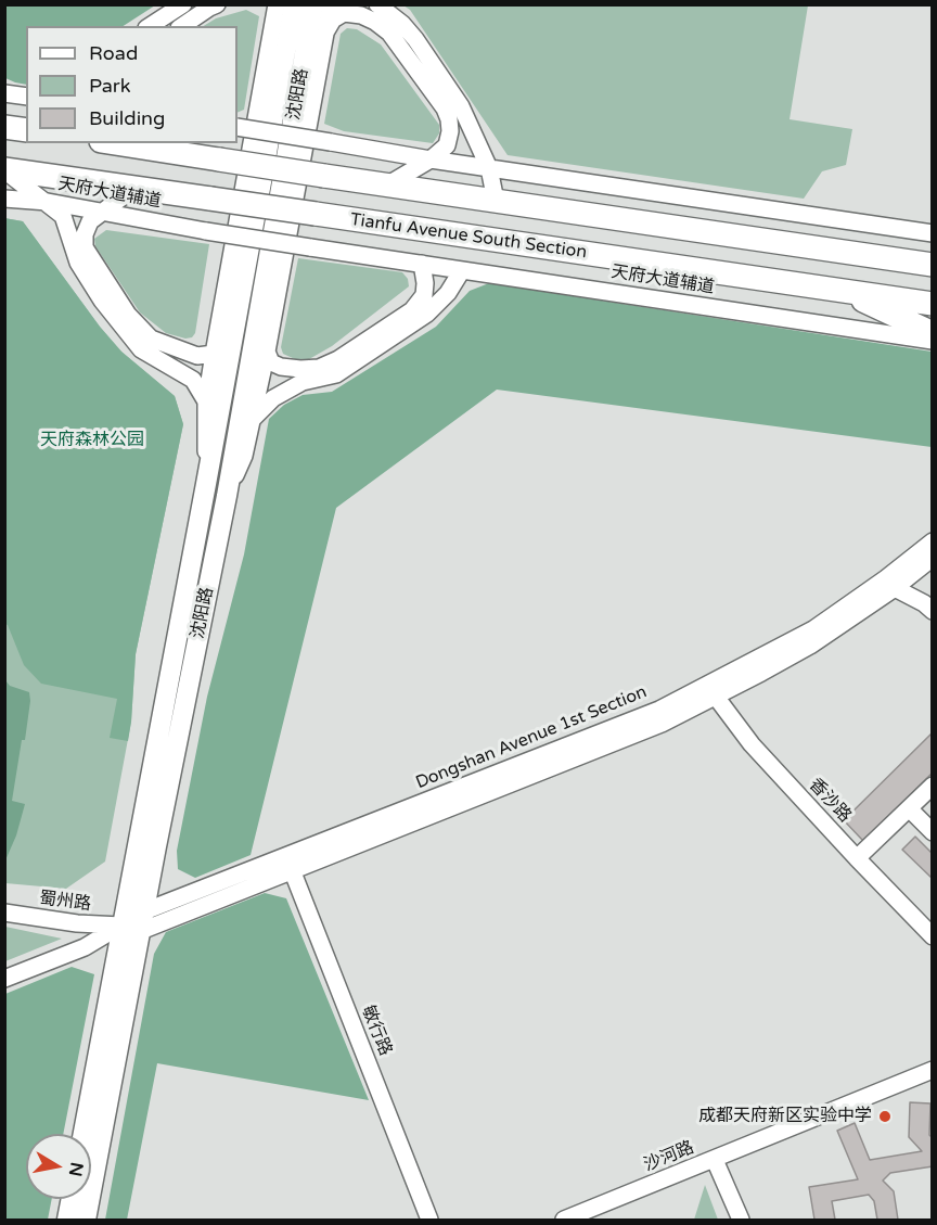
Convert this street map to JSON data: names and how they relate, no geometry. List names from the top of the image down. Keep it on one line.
{"streets":{"highway":["Tianfu Avenue South Section"],"main road":["沈阳路"],"street":["天府大道辅道","Dongshan Avenue 1st Section","香沙路","蜀州路","敏行路","沙河路"]},"crossings":[["沈阳路","Dongshan Avenue 1st Section"],["沈阳路","蜀州路"],["Dongshan Avenue 1st Section","香沙路"],["Dongshan Avenue 1st Section","蜀州路"],["Dongshan Avenue 1st Section","敏行路"]],"parks":["天府森林公园"],"places":["成都天府新区实验中学"],"legend":["Road","Park","Building"],"north":"right"}
